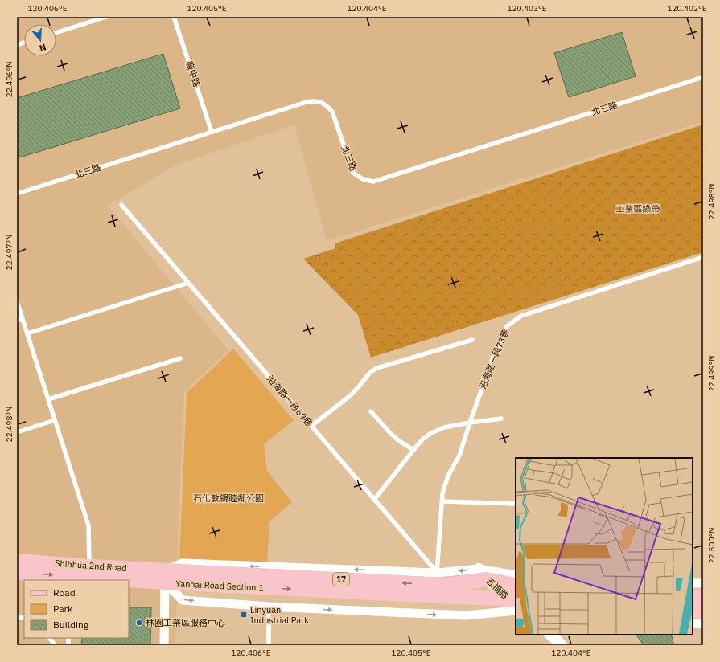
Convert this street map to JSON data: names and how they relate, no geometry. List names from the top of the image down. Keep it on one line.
{"streets":{"main road":["Shihhua 2nd Road","17","Yanhai Road Section 1"],"street":["五福路"],"lane":["廠中路","北三路","沿海路一段73巷","沿海路一段69巷"]},"crossings":[["廠中路","北三路"],["沿海路一段73巷","沿海路一段69巷"],["沿海路一段73巷","Yanhai Road Section 1"],["沿海路一段69巷","Yanhai Road Section 1"],["Shihhua 2nd Road","Yanhai Road Section 1"],["Yanhai Road Section 1","五福路"]],"parks":["工業區綠帶","石化敦親睦鄰公園"],"places":{"transit":["Linyuan Industrial Park"],"other":["林園工業區服務中心"]},"legend":["Road","Park","Building"],"north":"bottom","coordinates":["120.406°E","120.405°E","120.404°E","120.403°E","120.402°E","22.496°N","22.498°N","22.497°N","22.499°N","22.500°N"]}
